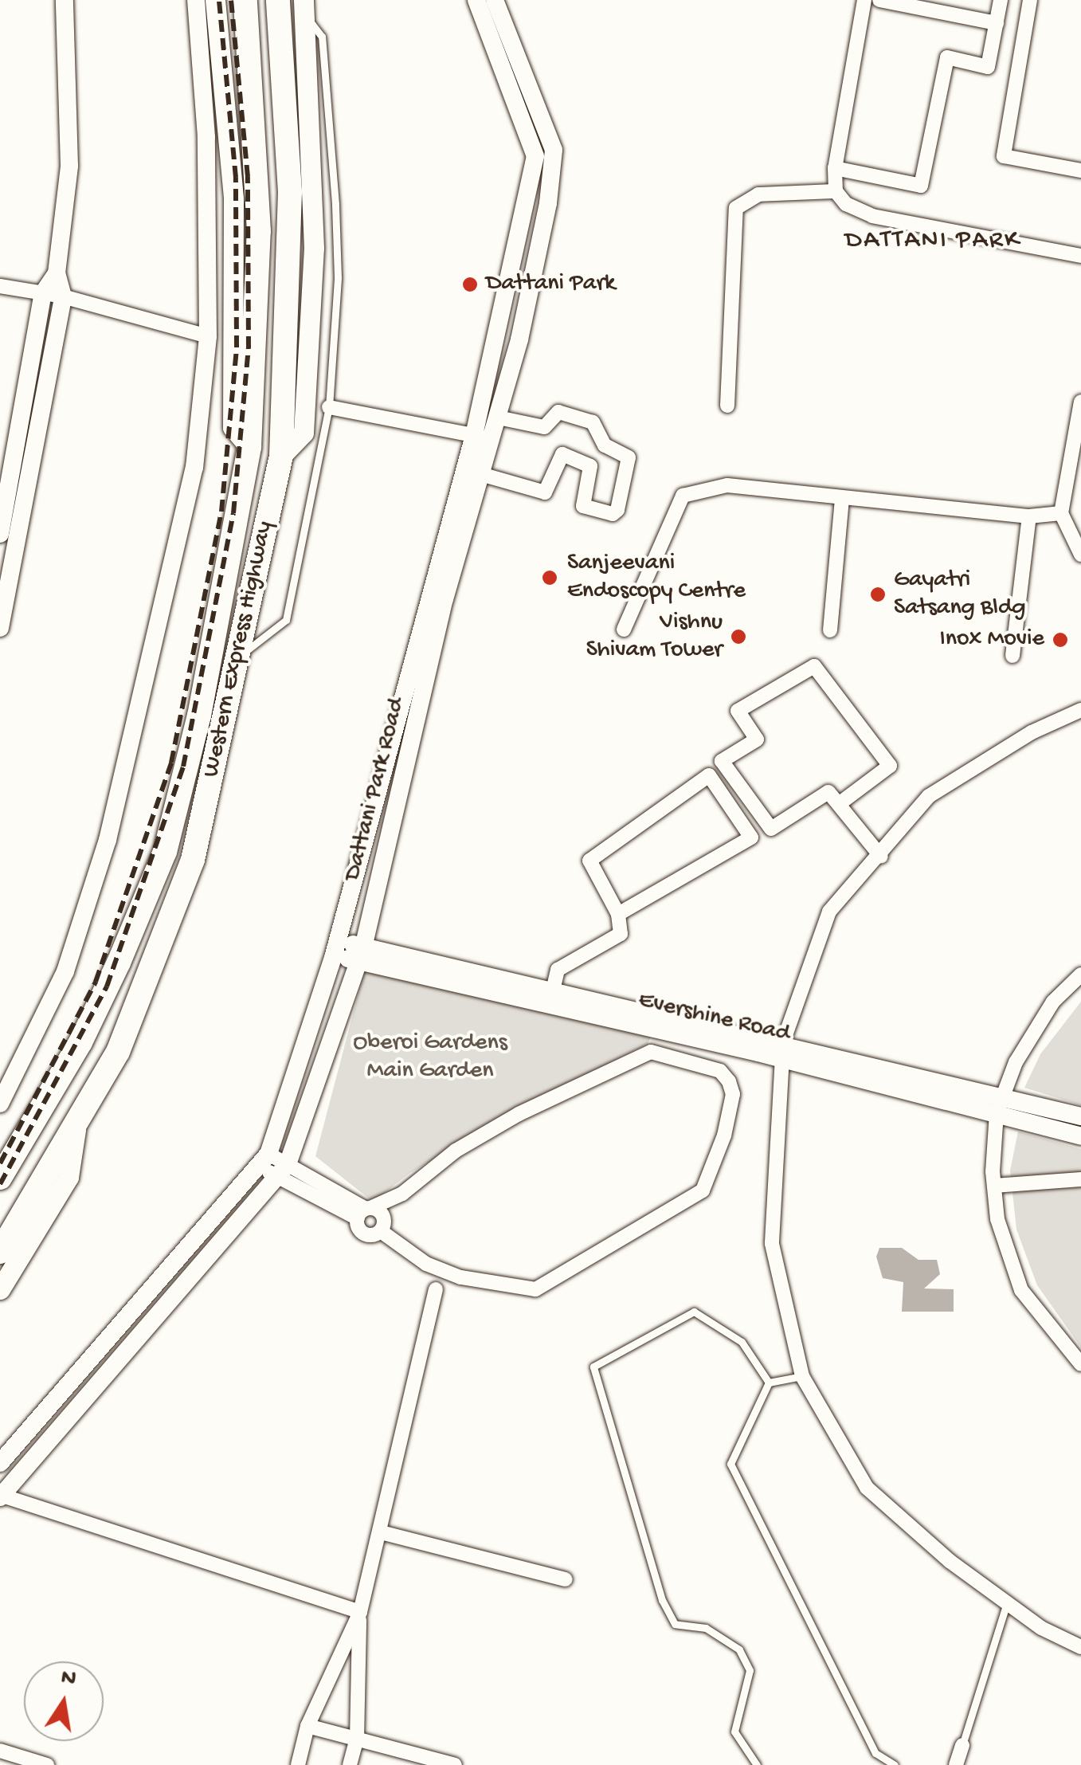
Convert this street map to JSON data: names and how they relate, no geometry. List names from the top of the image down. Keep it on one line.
{"streets":{"highway":["Western Express Highway"],"street":["Dattani Park Road","Evershine Road"]},"crossings":[["Dattani Park Road","Evershine Road"]],"districts":["DATTANI PARK"],"parks":["Oberoi Gardens Main Garden"],"places":["Dattani Park","Sanjeevani Endoscopy Centre","Gayatri Satsang Bldg","Vishnu Shivam Tower","Inox Movie"],"north":"top"}
